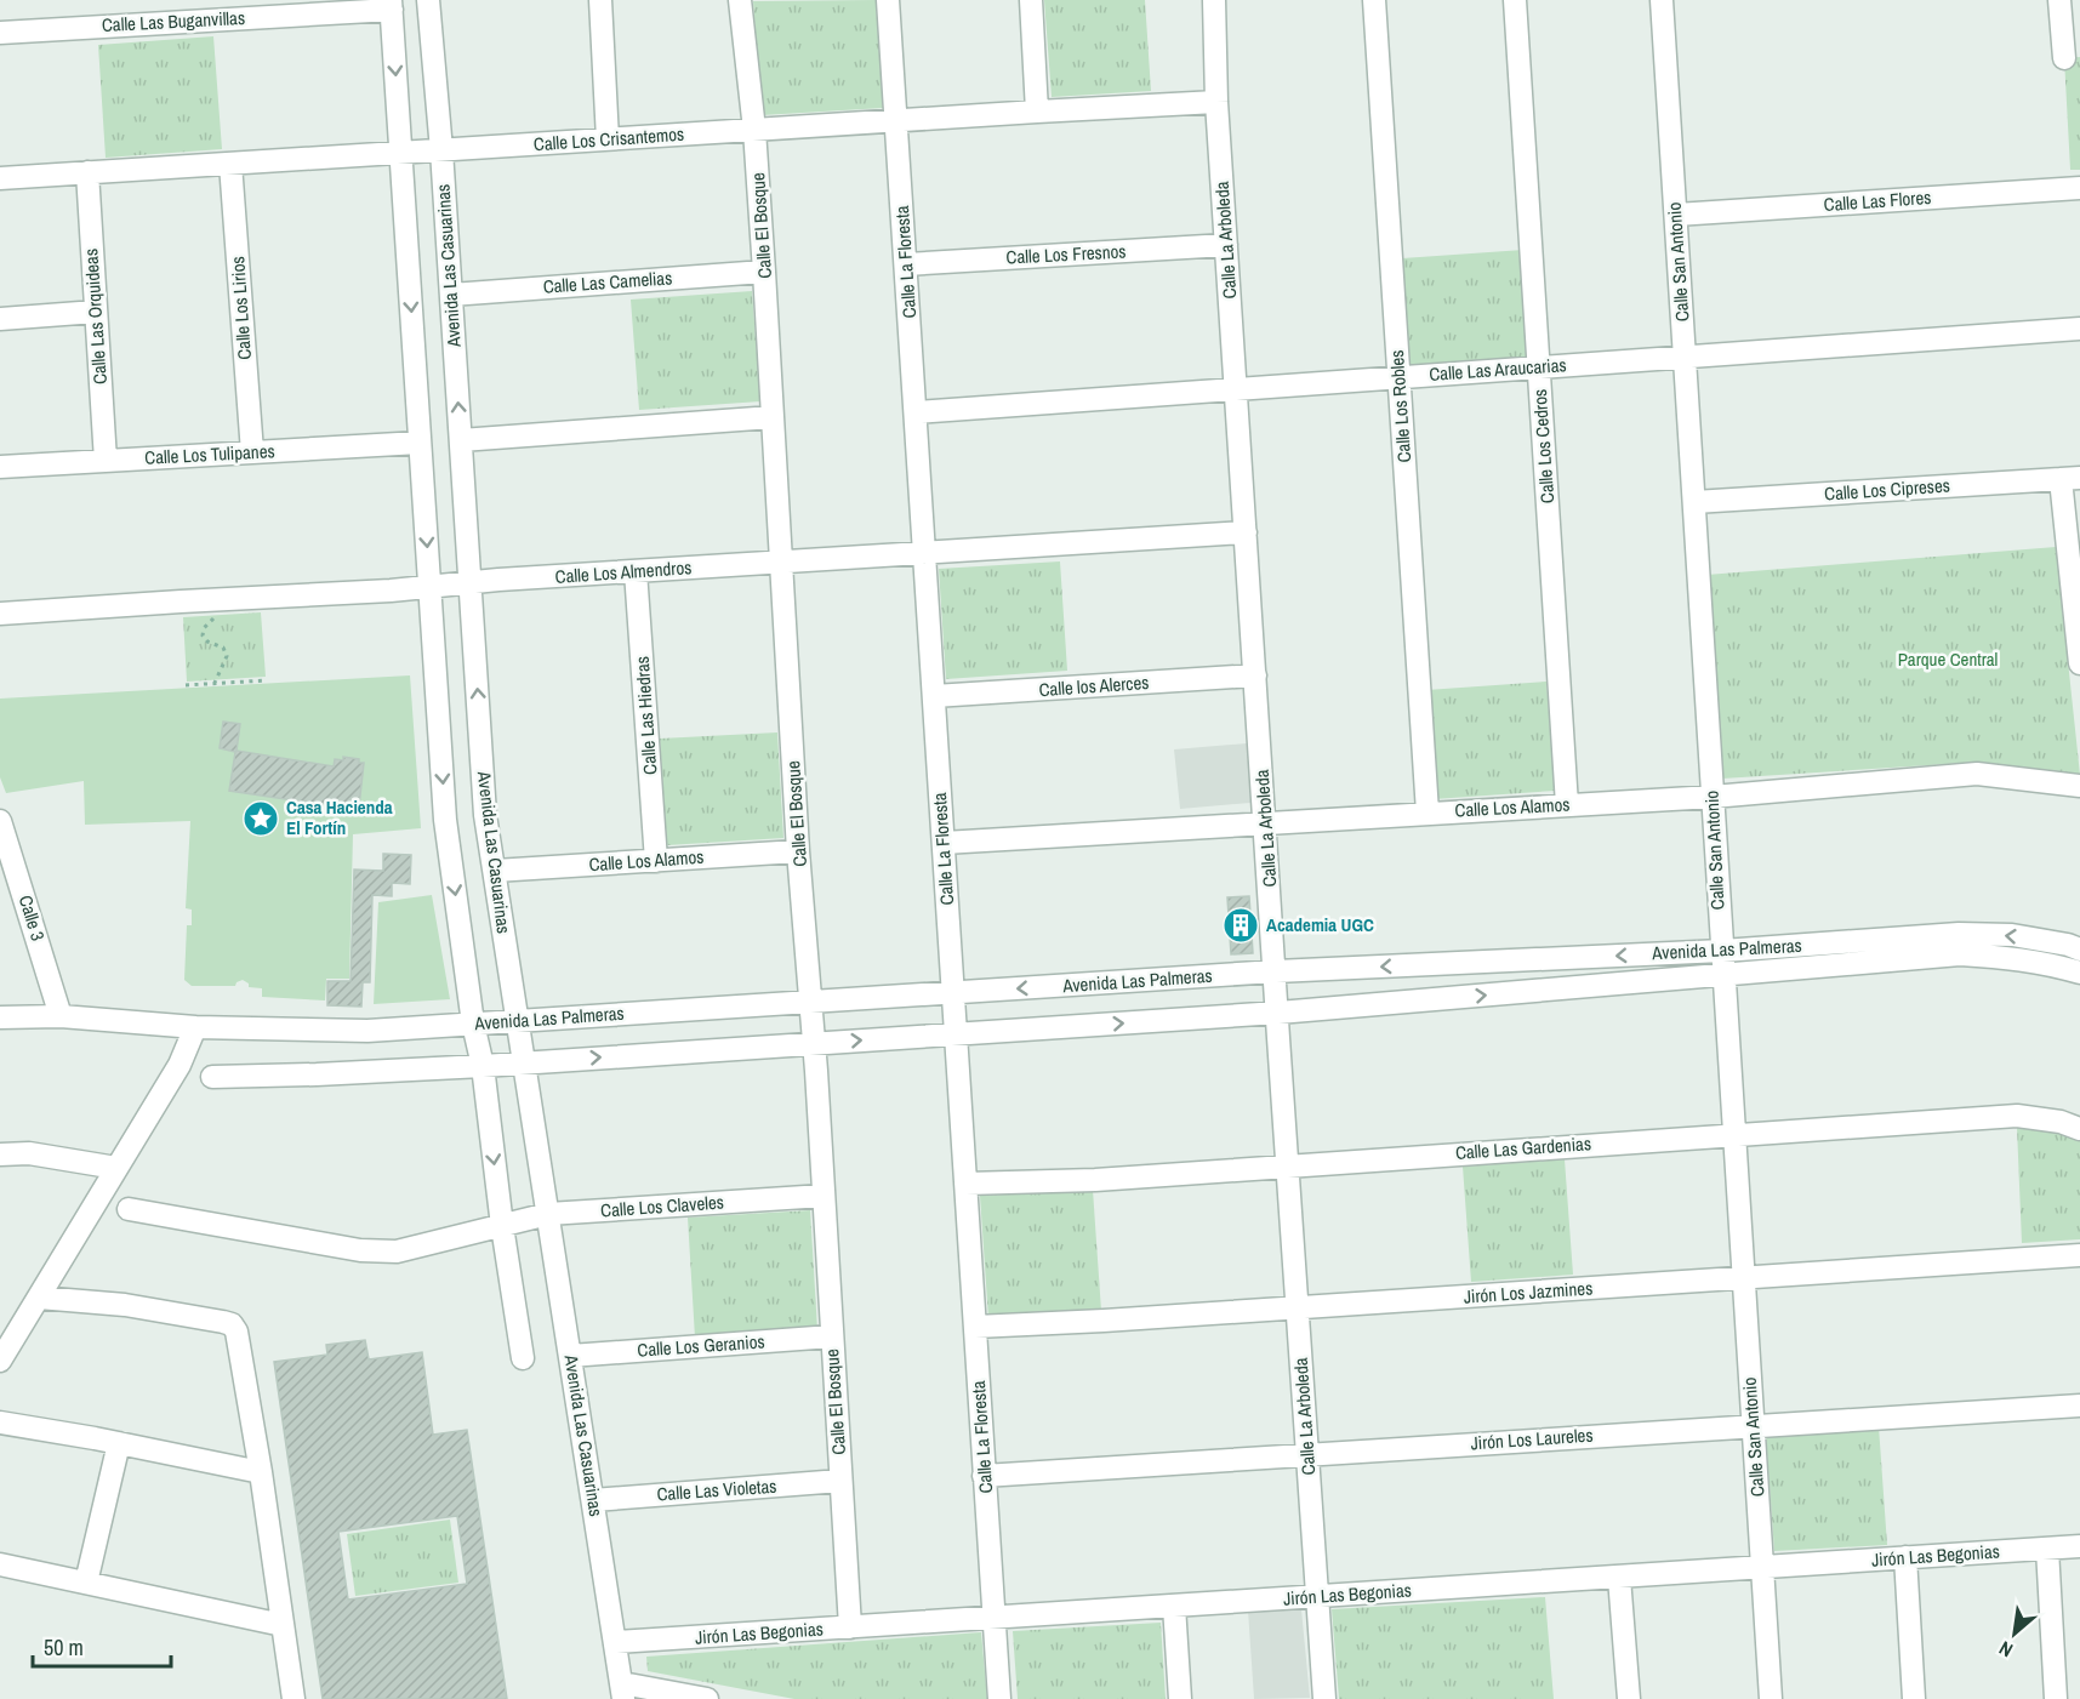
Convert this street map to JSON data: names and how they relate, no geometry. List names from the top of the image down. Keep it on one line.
{"streets":{"street":["Calle Las Buganvillas","Calle Los Crisantemos","Calle Las Flores","Calle El Bosque","Calle La Arboleda","Calle Los Fresnos","Calle La Floresta","Calle San Antonio","Avenida Las Casuarinas","Calle Las Camelias","Calle Los Lirios","Calle Las Orquideas","Calle Las Araucarias","Calle Los Robles","Calle Los Cedros","Calle Los Tulipanes","Calle Los Cipreses","Calle Los Almendros","Calle los Alerces","Calle Las Hiedras","Calle Los Alamos","Calle 3","Avenida Las Palmeras","Calle Las Gardenias","Calle Los Claveles","Jirón Los Jazmines","Calle Los Geranios","Jirón Los Laureles","Calle Las Violetas","Jirón Las Begonias"]},"crossings":[["Calle Los Crisantemos","Calle El Bosque"],["Calle Los Crisantemos","Calle La Arboleda"],["Calle Los Crisantemos","Calle La Floresta"],["Calle Los Crisantemos","Avenida Las Casuarinas"],["Calle Los Crisantemos","Calle Los Lirios"],["Calle Los Crisantemos","Calle Las Orquideas"],["Calle Las Flores","Calle San Antonio"],["Calle El Bosque","Calle Las Camelias"],["Calle El Bosque","Calle Los Almendros"],["Calle El Bosque","Calle Los Alamos"],["Calle El Bosque","Avenida Las Palmeras"],["Calle El Bosque","Calle Los Claveles"],["Calle El Bosque","Calle Los Geranios"],["Calle El Bosque","Calle Las Violetas"],["Calle El Bosque","Jirón Las Begonias"],["Calle La Arboleda","Calle Los Fresnos"],["Calle La Arboleda","Calle Las Araucarias"],["Calle La Arboleda","Calle Los Almendros"],["Calle La Arboleda","Calle los Alerces"],["Calle La Arboleda","Calle Los Alamos"],["Calle La Arboleda","Avenida Las Palmeras"],["Calle La Arboleda","Calle Las Gardenias"],["Calle La Arboleda","Jirón Los Jazmines"],["Calle La Arboleda","Jirón Los Laureles"],["Calle La Arboleda","Jirón Las Begonias"],["Calle Los Fresnos","Calle La Floresta"],["Calle La Floresta","Calle Las Araucarias"],["Calle La Floresta","Calle Los Almendros"],["Calle La Floresta","Calle los Alerces"],["Calle La Floresta","Calle Los Alamos"],["Calle La Floresta","Avenida Las Palmeras"],["Calle La Floresta","Calle Las Gardenias"],["Calle La Floresta","Jirón Los Jazmines"],["Calle La Floresta","Jirón Los Laureles"],["Calle La Floresta","Jirón Las Begonias"],["Calle San Antonio","Calle Las Araucarias"],["Calle San Antonio","Calle Los Cipreses"],["Calle San Antonio","Calle Los Alamos"],["Calle San Antonio","Avenida Las Palmeras"],["Calle San Antonio","Calle Las Gardenias"],["Calle San Antonio","Jirón Los Jazmines"],["Calle San Antonio","Jirón Los Laureles"],["Calle San Antonio","Jirón Las Begonias"],["Avenida Las Casuarinas","Calle Las Camelias"],["Avenida Las Casuarinas","Calle Los Almendros"],["Avenida Las Casuarinas","Calle Los Alamos"],["Avenida Las Casuarinas","Avenida Las Palmeras"],["Avenida Las Casuarinas","Calle Los Claveles"],["Avenida Las Casuarinas","Calle Los Geranios"],["Avenida Las Casuarinas","Calle Las Violetas"],["Avenida Las Casuarinas","Jirón Las Begonias"],["Calle Los Lirios","Calle Los Tulipanes"],["Calle Las Orquideas","Calle Los Tulipanes"],["Calle Las Araucarias","Calle Los Robles"],["Calle Las Araucarias","Calle Los Cedros"],["Calle Los Robles","Calle Los Alamos"],["Calle Los Cedros","Calle Los Alamos"],["Calle Los Almendros","Calle Las Hiedras"],["Calle Las Hiedras","Calle Los Alamos"],["Calle 3","Avenida Las Palmeras"]],"parks":["Parque Central"],"places":{"place":["Casa Hacienda El Fortín"],"building":["Academia UGC"]},"scale_bar":"50 m","north":"bottom left"}
